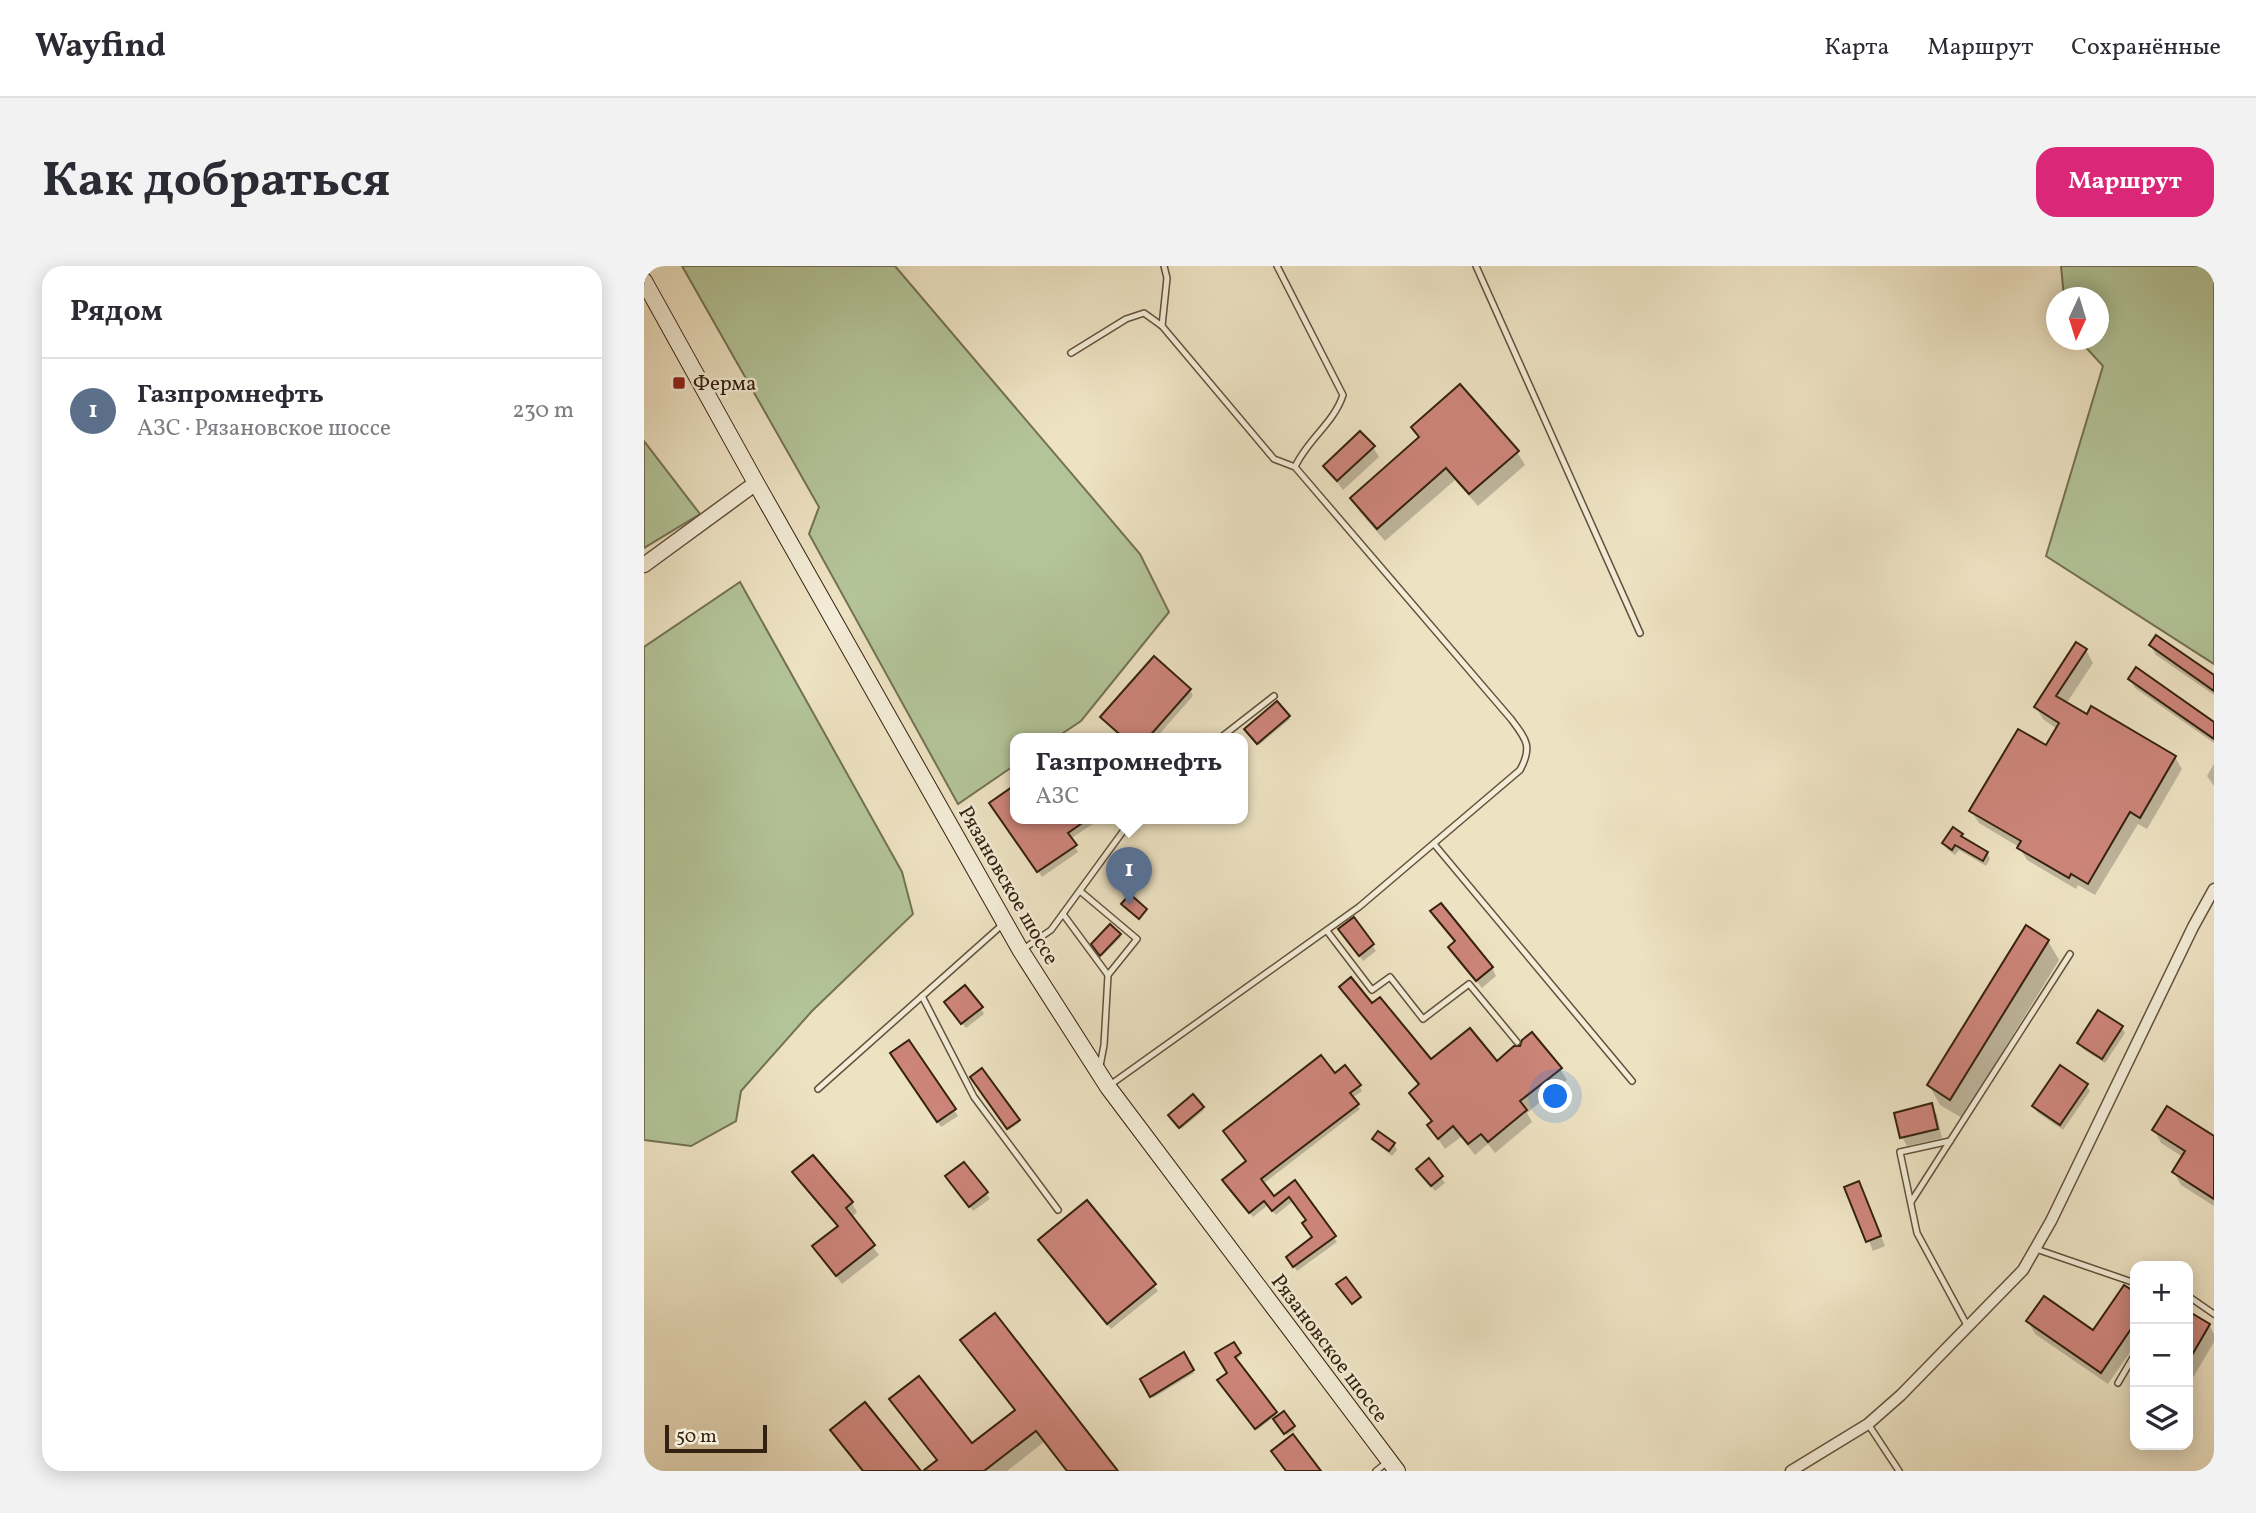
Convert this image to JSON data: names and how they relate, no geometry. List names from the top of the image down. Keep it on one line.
{"streets":{"main road":["Рязановское шоссе"]},"places":{"transit":["Ферма"]},"scale_bar":"50 m","north":"bottom","page":{"header":"Wayfind","nav":["Карта","Маршрут","Сохранённые"],"buttons":"Маршрут","title":"Как добраться","heading":"Рядом","list":[{"mark":"1","name":"Газпромнефть","note":"АЗС · Рязановское шоссе","value":"230 m"}],"popup":["Газпромнефть","АЗС"],"pins":"1","map_buttons":["+","−"],"scale":"50 m"}}
